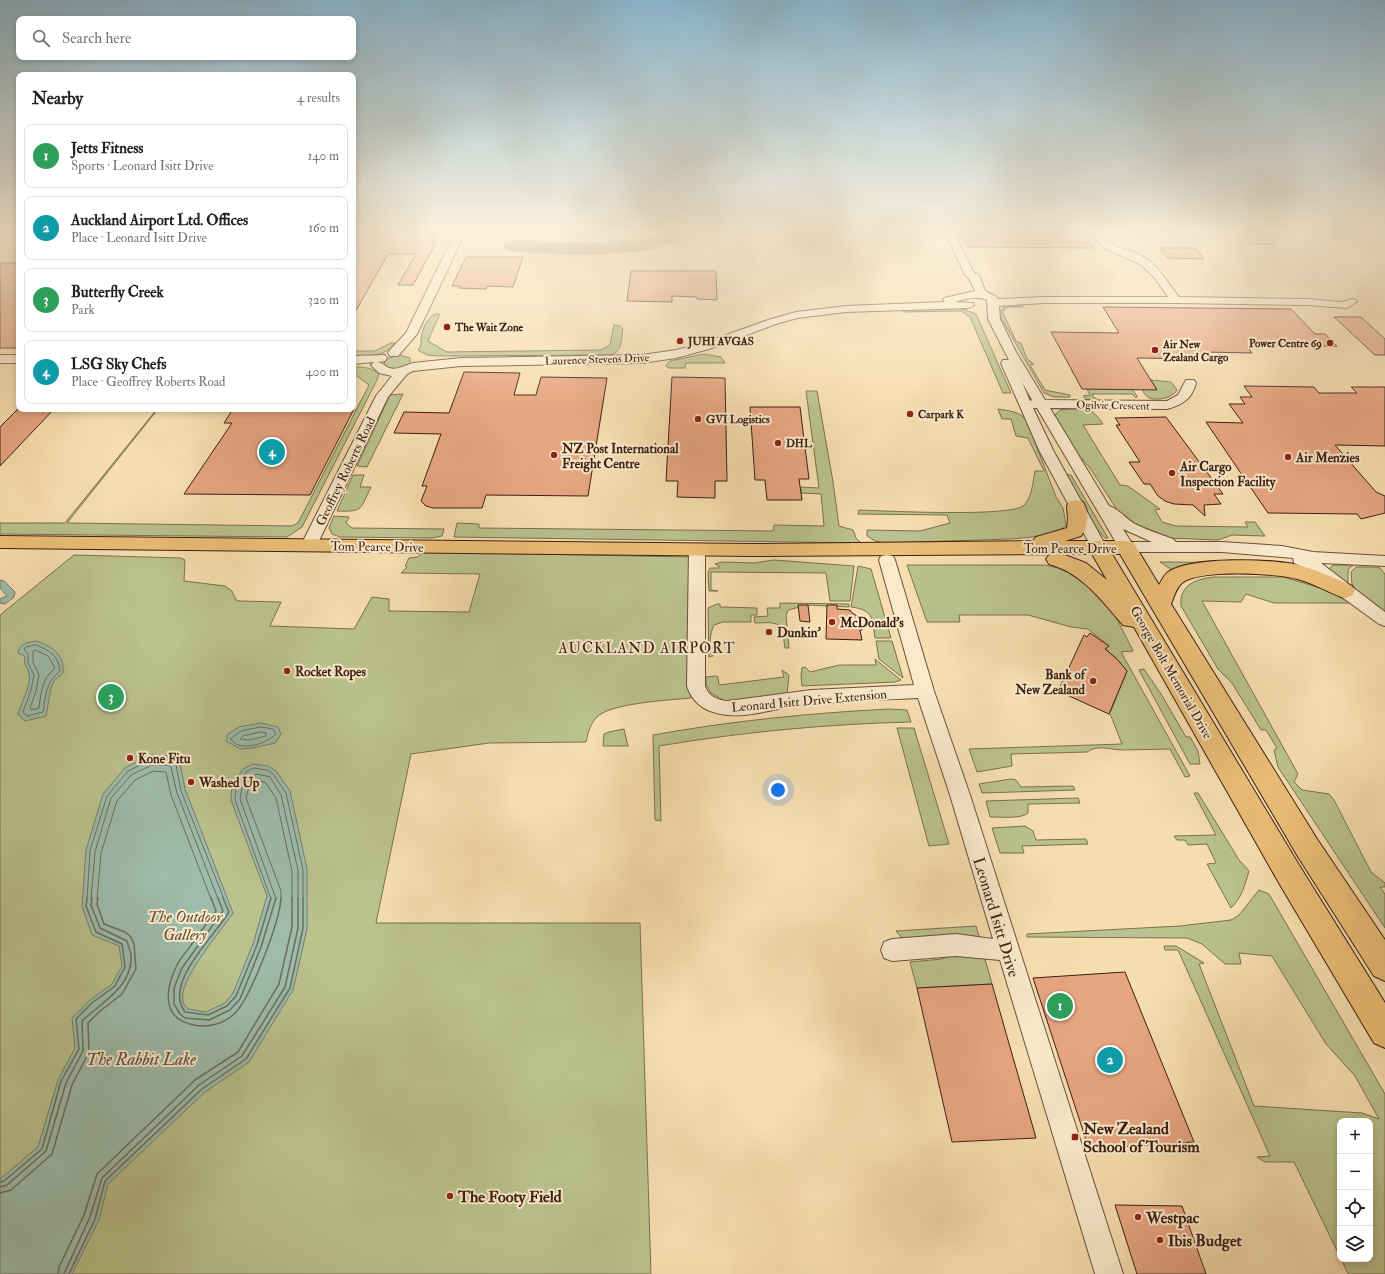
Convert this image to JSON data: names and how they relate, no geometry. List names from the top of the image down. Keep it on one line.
{"streets":{"main road":["Tom Pearce Drive","George Bolt Memorial Drive"],"street":["Laurence Stevens Drive","Ogilvie Crescent","Geoffrey Roberts Road","Leonard Isitt Drive Extension","Leonard Isitt Drive"]},"crossings":[["Laurence Stevens Drive","Geoffrey Roberts Road"],["Laurence Stevens Drive","George Bolt Memorial Drive"],["Ogilvie Crescent","George Bolt Memorial Drive"],["Geoffrey Roberts Road","Tom Pearce Drive"],["Tom Pearce Drive","George Bolt Memorial Drive"],["Tom Pearce Drive","Leonard Isitt Drive Extension"],["Tom Pearce Drive","Leonard Isitt Drive"],["Leonard Isitt Drive Extension","Leonard Isitt Drive"]],"districts":["AUCKLAND AIRPORT"],"water":["The Rabbit Lake"],"parks":["The Outdoor Gallery"],"places":{"other":["The Wait Zone","JUHI AVGAS","Power Centre 69","Air New Zealand Cargo","Carpark K","GVI Logistics","DHL","NZ Post International Freight Centre","Air Menzies","Air Cargo Inspection Facility","McDonald's","Dunkin'","Rocket Ropes","Bank of New Zealand","Kone Fitu","Washed Up","The Footy Field","Westpac","Ibis Budget"],"transit":["New Zealand School of Tourism"]},"page":{"search":"Search here","heading":["Nearby","4 results"],"list":[{"mark":"1","name":"Jetts Fitness","note":"Sports · Leonard Isitt Drive","value":"140 m"},{"mark":"2","name":"Auckland Airport Ltd. Offices","note":"Place · Leonard Isitt Drive","value":"160 m"},{"mark":"3","name":"Butterfly Creek","note":"Park","value":"320 m"},{"mark":"4","name":"LSG Sky Chefs","note":"Place · Geoffrey Roberts Road","value":"400 m"}],"pins":["4","3","1","2"],"map_buttons":["+","−"]}}
